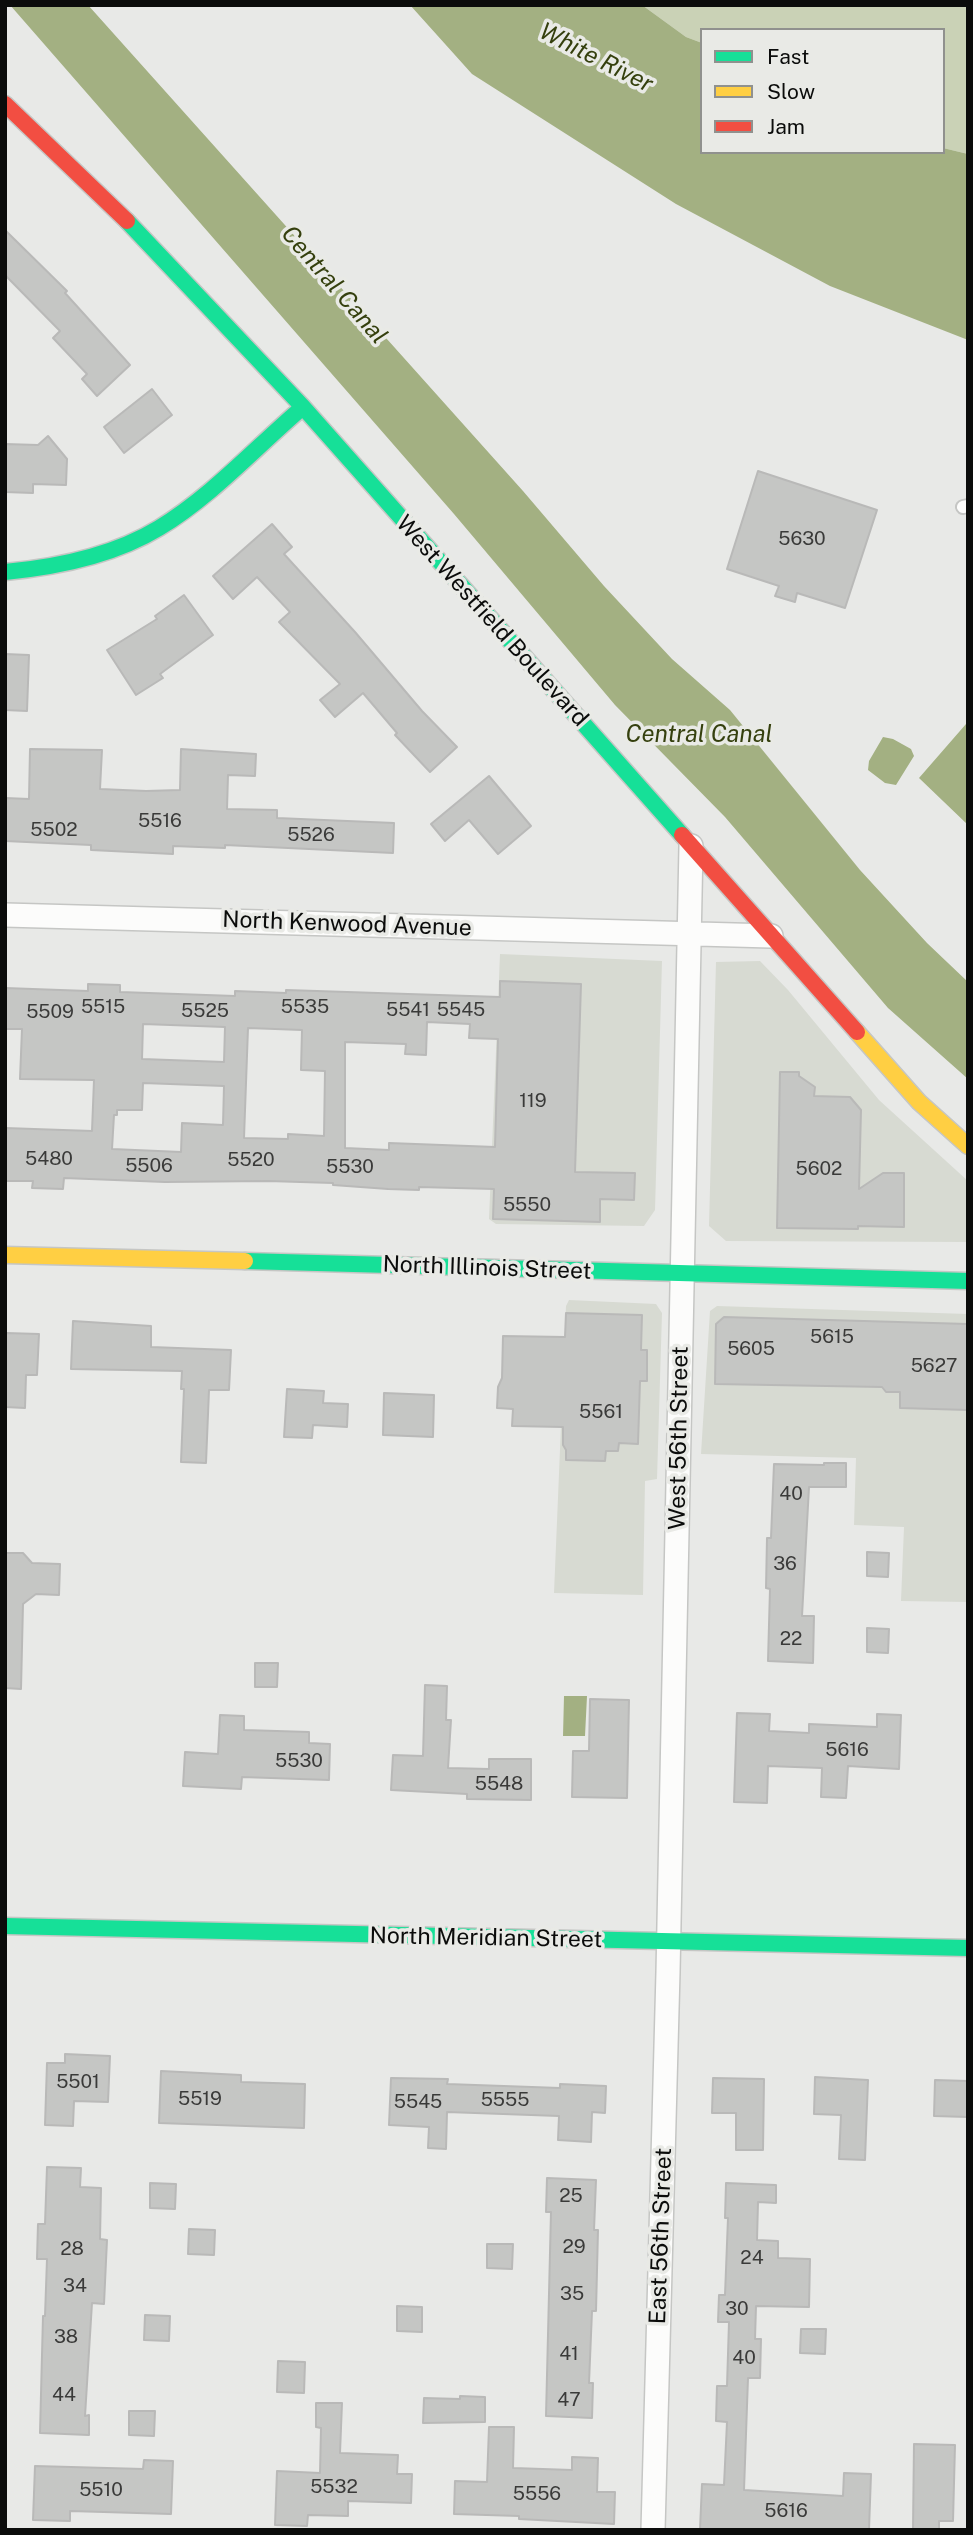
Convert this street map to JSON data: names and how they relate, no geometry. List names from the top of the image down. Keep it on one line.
{"streets":{"main road":["West Westfield Boulevard","North Illinois Street","North Meridian Street"],"street":["North Kenwood Avenue","West 56th Street","East 56th Street"]},"crossings":[["West Westfield Boulevard","North Kenwood Avenue"],["North Kenwood Avenue","West 56th Street"],["North Illinois Street","West 56th Street"],["West 56th Street","North Meridian Street"],["West 56th Street","East 56th Street"],["North Meridian Street","East 56th Street"]],"water":["White River","Central Canal"],"house_numbers":["5630","5516","5502","5526","5515","5535","5541","5545","5525","5509","119","5480","5520","5506","5530","5602","5550","5615","5605","5627","5561","40","36","22","5616","5530","5548","5501","5519","5555","5545","25","29","28","24","34","35","30","38","41","40","44","47","5532","5510","5556","5616"],"legend":["Fast","Slow","Jam"]}
